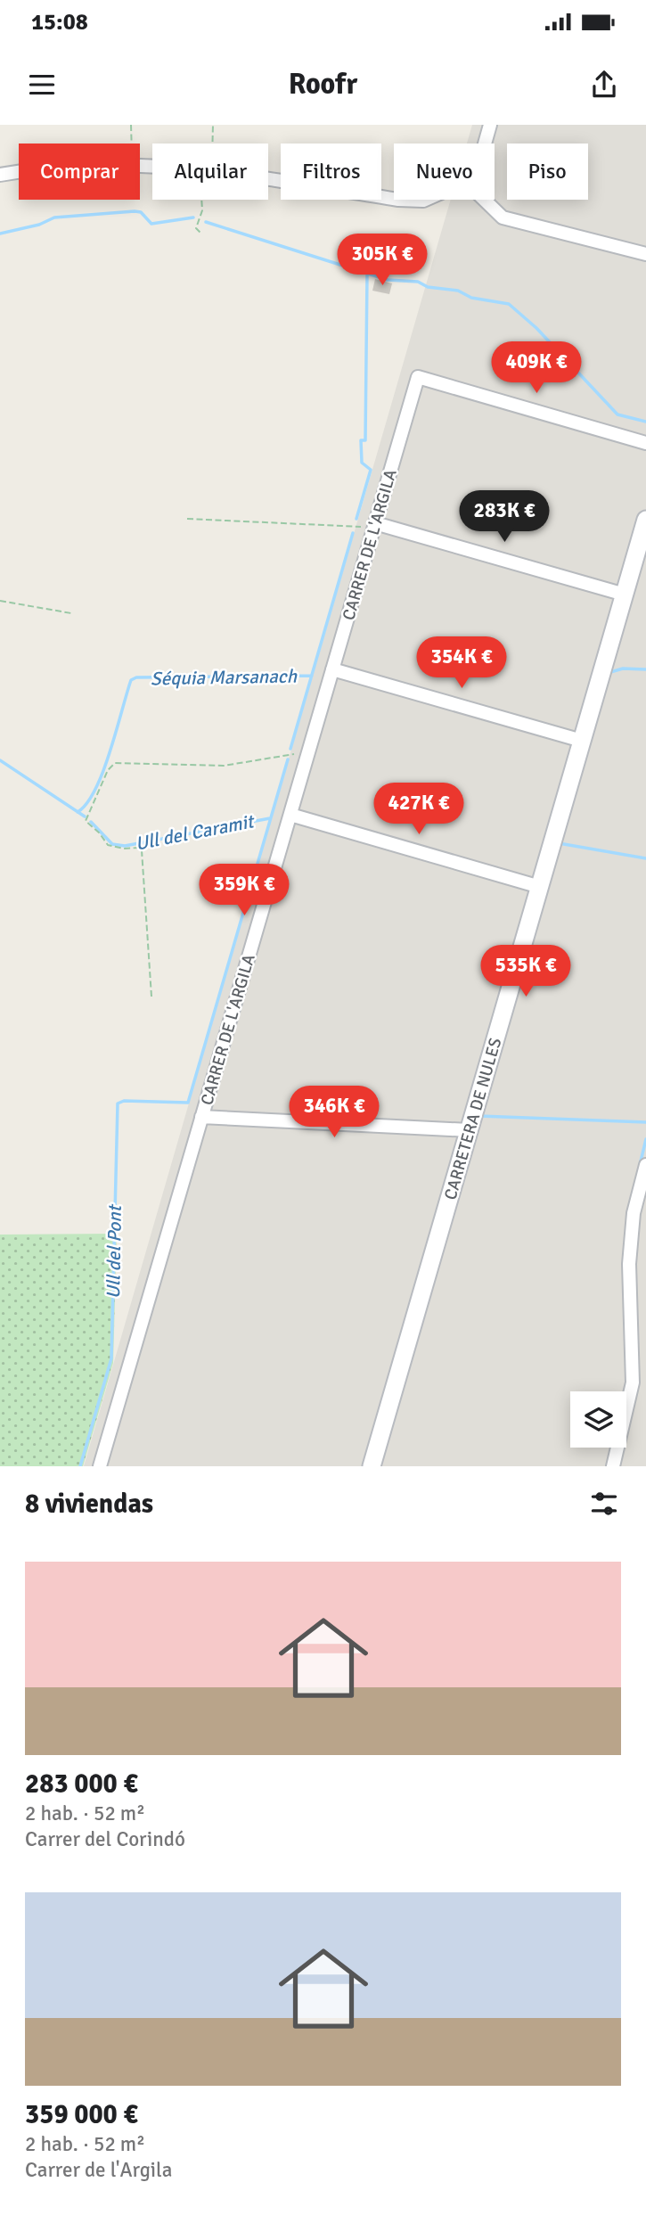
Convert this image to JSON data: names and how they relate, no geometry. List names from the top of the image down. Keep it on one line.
{"streets":{"main road":["CARRETERA DE NULES"],"street":["CARRER DE L'ARGILA"]},"water":["Séquia Marsanach","Ull del Caramit","Ull del Pont"],"page":{"status":"15:08","header":"Roofr","chip":["Comprar","Alquilar","Filtros","Nuevo","Piso"],"price":["305K €","409K €","283K €","354K €","427K €","359K €","535K €","346K €"],"heading":"8 viviendas","list":[{"name":"283 000 €","note":"2 hab. · 52 m² · Carrer del Corindó"},{"name":"359 000 €","note":"2 hab. · 52 m² · Carrer de l'Argila"}]}}
